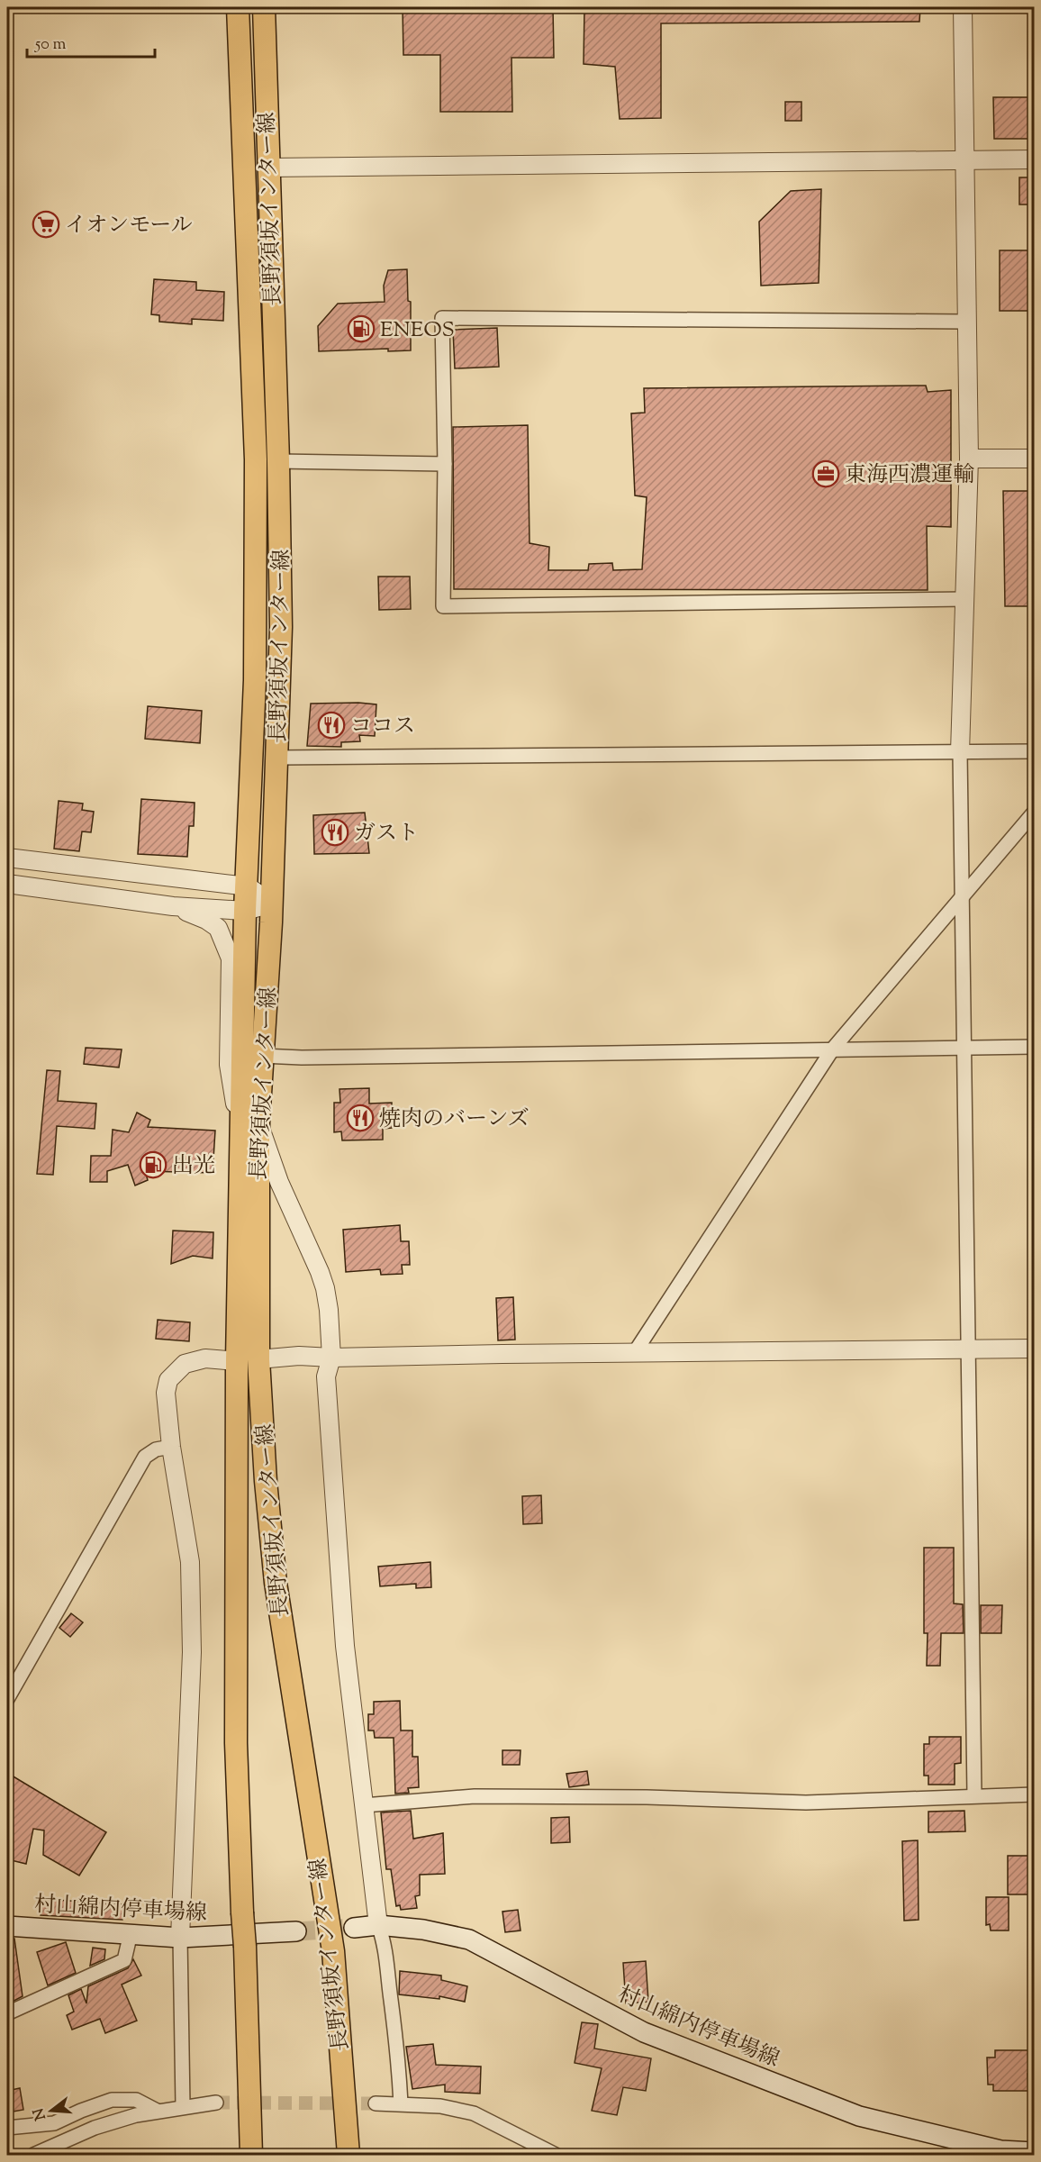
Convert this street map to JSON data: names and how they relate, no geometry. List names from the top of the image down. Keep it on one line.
{"streets":{"main road":["長野須坂インター線","村山綿内停車場線"]},"places":{"supermarket":["イオンモール"],"fuel station":["ENEOS","出光"],"office":["東海西濃運輸"],"restaurant":["ココス","ガスト","焼肉のバーンズ"]},"scale_bar":"50 m","north":"left"}
